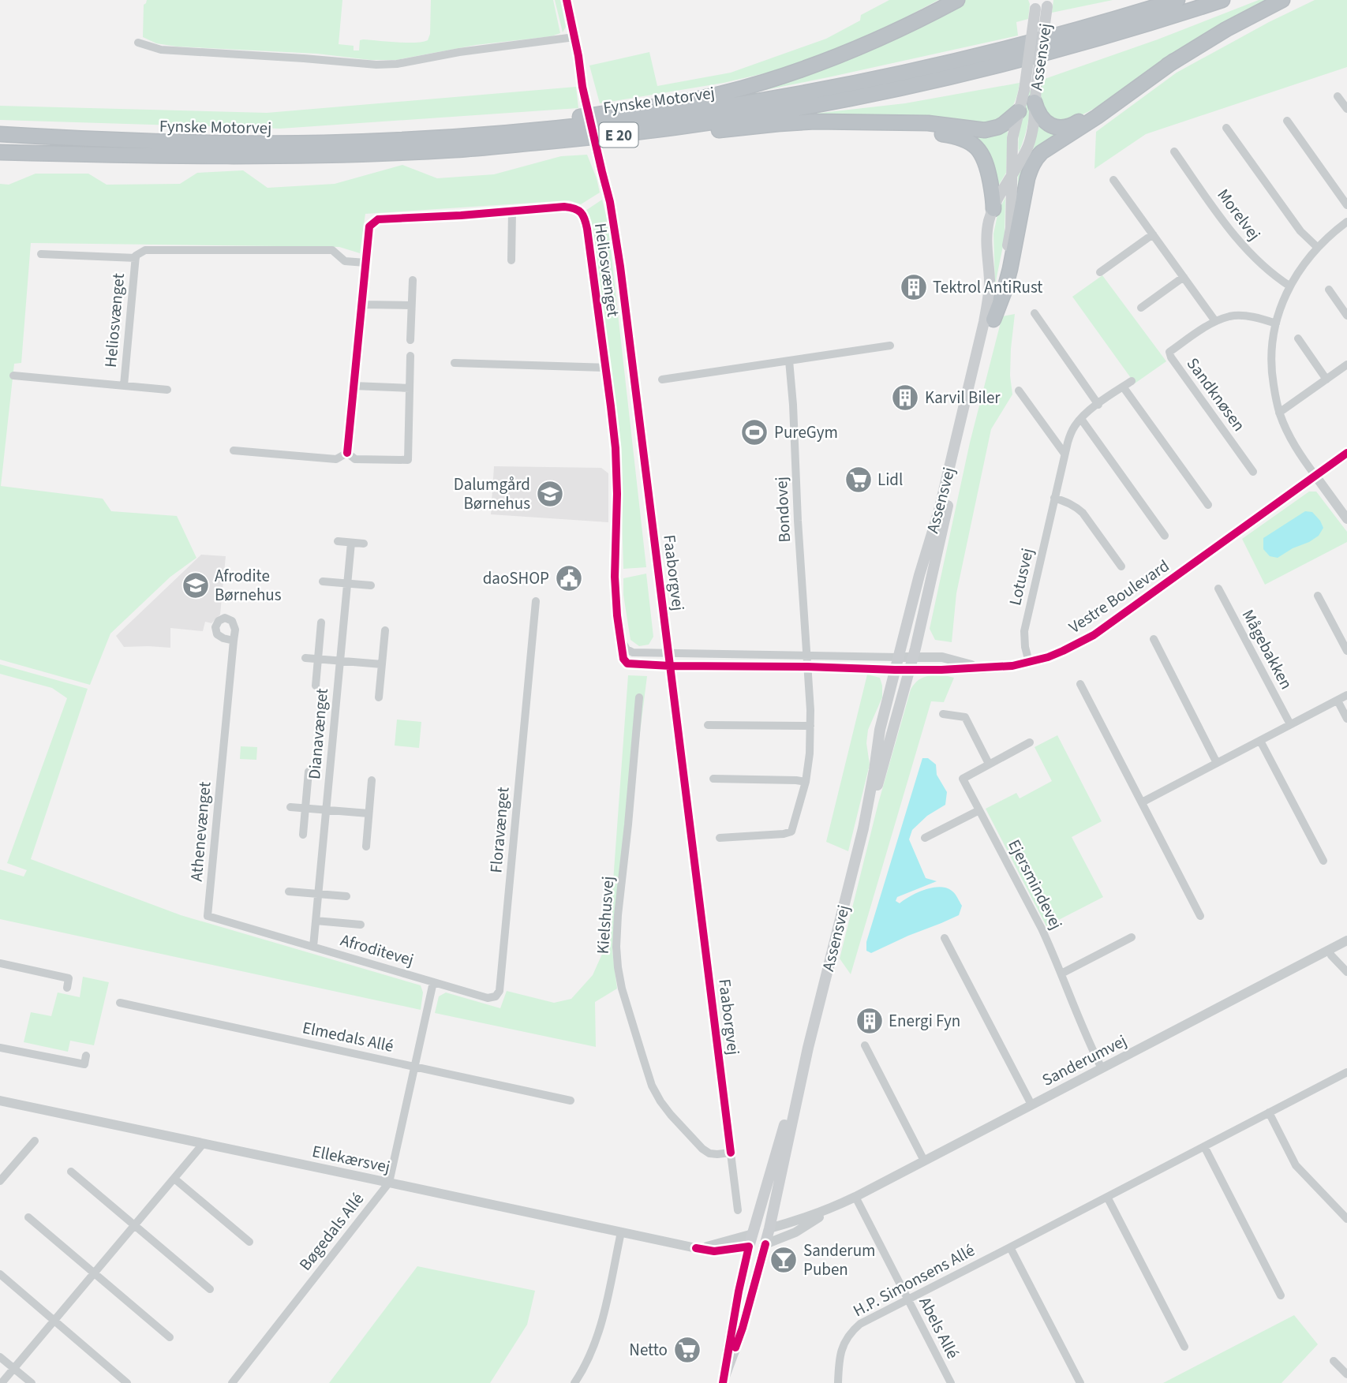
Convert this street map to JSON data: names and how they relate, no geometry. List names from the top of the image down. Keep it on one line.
{"streets":{"highway":["Fynske Motorvej","E 20"],"main road":["Assensvej"],"street":["Morelvej","Heliosvænget","Sandknøsen","Bondovej","Faaborgvej","Lotusvej","Vestre Boulevard","Mågebakken","Dianavænget","Floravænget","Athenevænget","Ejersmindevej","Kielshusvej","Afroditevej","Elmedals Allé","Sanderumvej","Ellekærsvej","Bøgedals Allé","H.P. Simonsens Allé","Abels Allé"]},"crossings":[["Assensvej","Vestre Boulevard"],["Assensvej","Sanderumvej"],["Assensvej","Ellekærsvej"],["Heliosvænget","Faaborgvej"],["Heliosvænget","Vestre Boulevard"],["Bondovej","Vestre Boulevard"],["Faaborgvej","Vestre Boulevard"],["Faaborgvej","Kielshusvej"],["Lotusvej","Vestre Boulevard"],["Dianavænget","Athenevænget"],["Dianavænget","Afroditevej"],["Floravænget","Afroditevej"],["Floravænget","Bøgedals Allé"],["Athenevænget","Afroditevej"],["Ejersmindevej","Sanderumvej"],["Afroditevej","Bøgedals Allé"],["Elmedals Allé","Bøgedals Allé"],["Sanderumvej","Abels Allé"],["Ellekærsvej","Bøgedals Allé"],["H.P. Simonsens Allé","Abels Allé"]],"places":{"building":["Tektrol AntiRust","Karvil Biler","Energi Fyn"],"sports":["PureGym"],"supermarket":["Lidl","Netto"],"school or university":["Dalumgård Børnehus","Afrodite Børnehus"],"public building":["daoSHOP"],"bar":["Sanderum Puben"]}}
